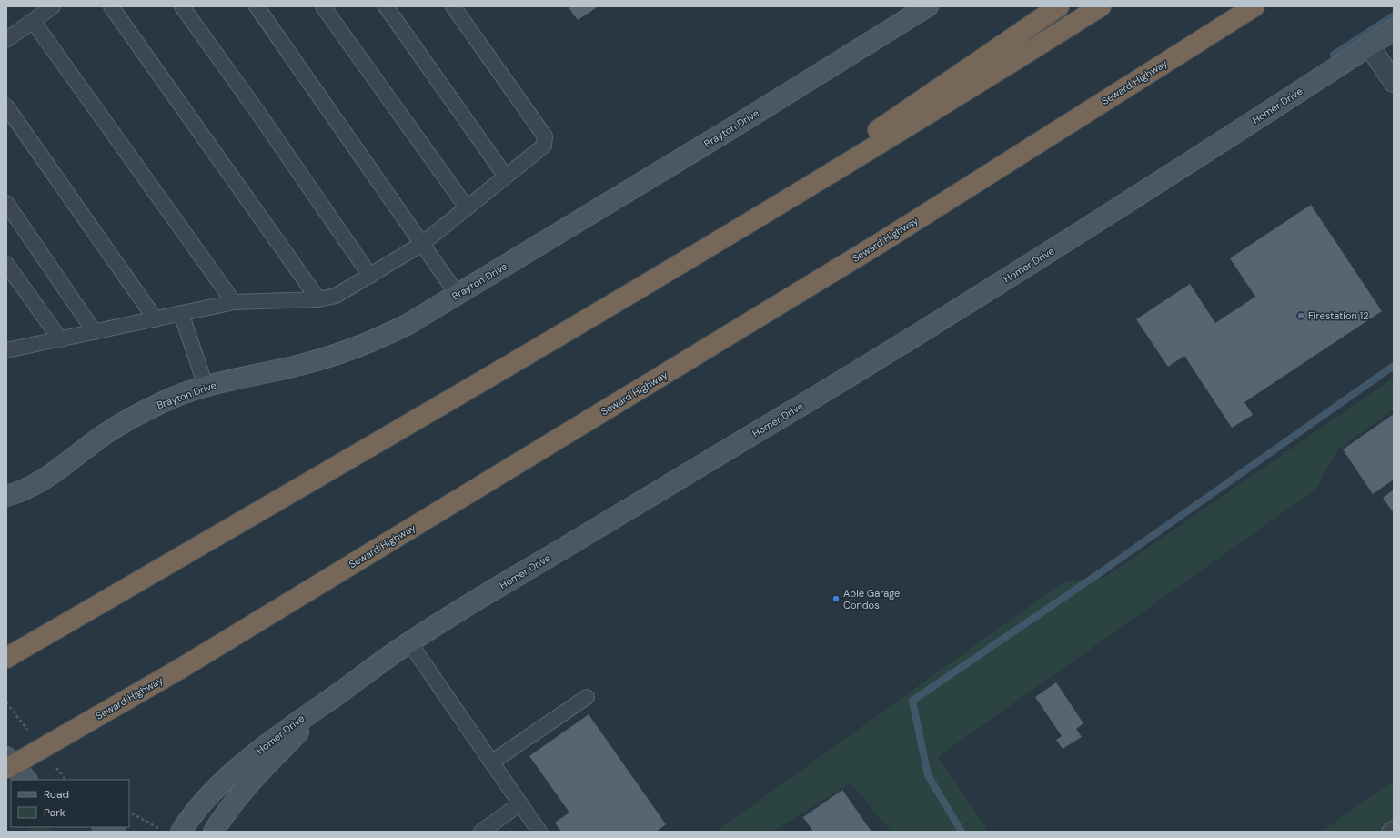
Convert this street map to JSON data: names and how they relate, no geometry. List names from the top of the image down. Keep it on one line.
{"streets":{"highway":["Seward Highway"],"street":["Homer Drive","Brayton Drive"]},"places":["Firestation 12","Able Garage Condos"],"legend":["Road","Park"]}
